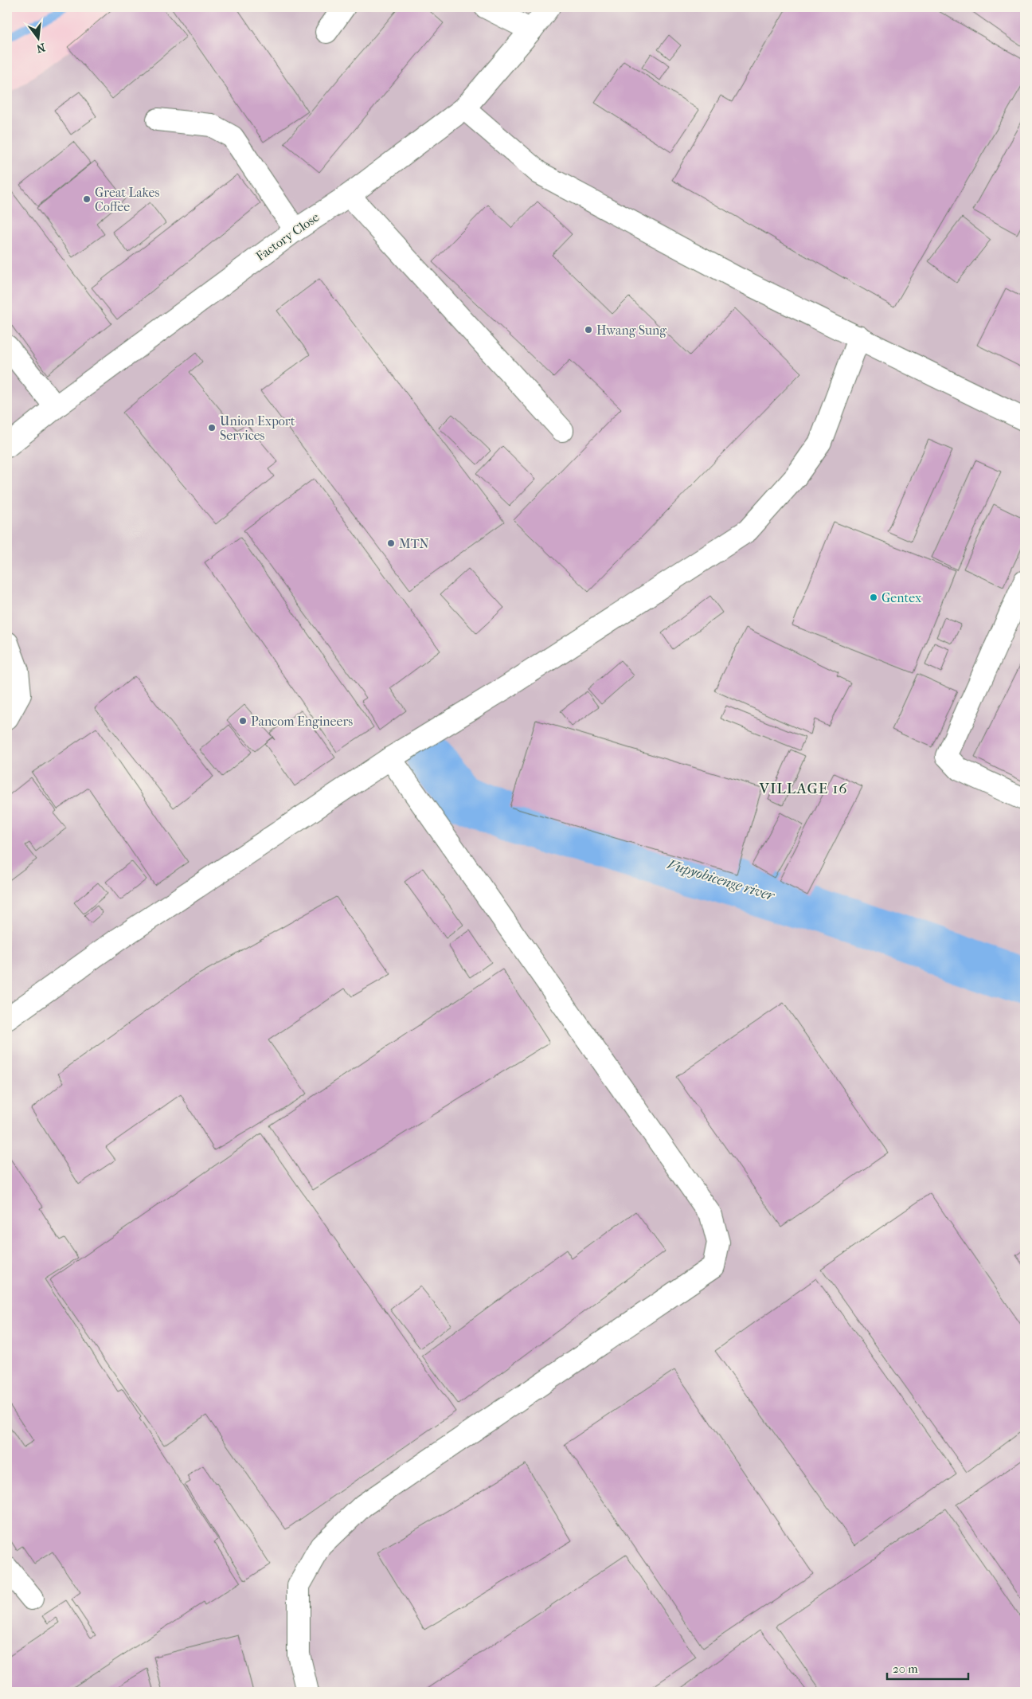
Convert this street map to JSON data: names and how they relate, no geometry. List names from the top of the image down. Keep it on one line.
{"streets":{"lane":["Factory Close"]},"districts":["VILLAGE 16"],"water":["Vupyobicenge river"],"places":["Great Lakes Coffee","Hwang Sung","Union Export Services","MTN","Gentex","Pancom Engineers"],"scale_bar":"20 m","north":"bottom"}
